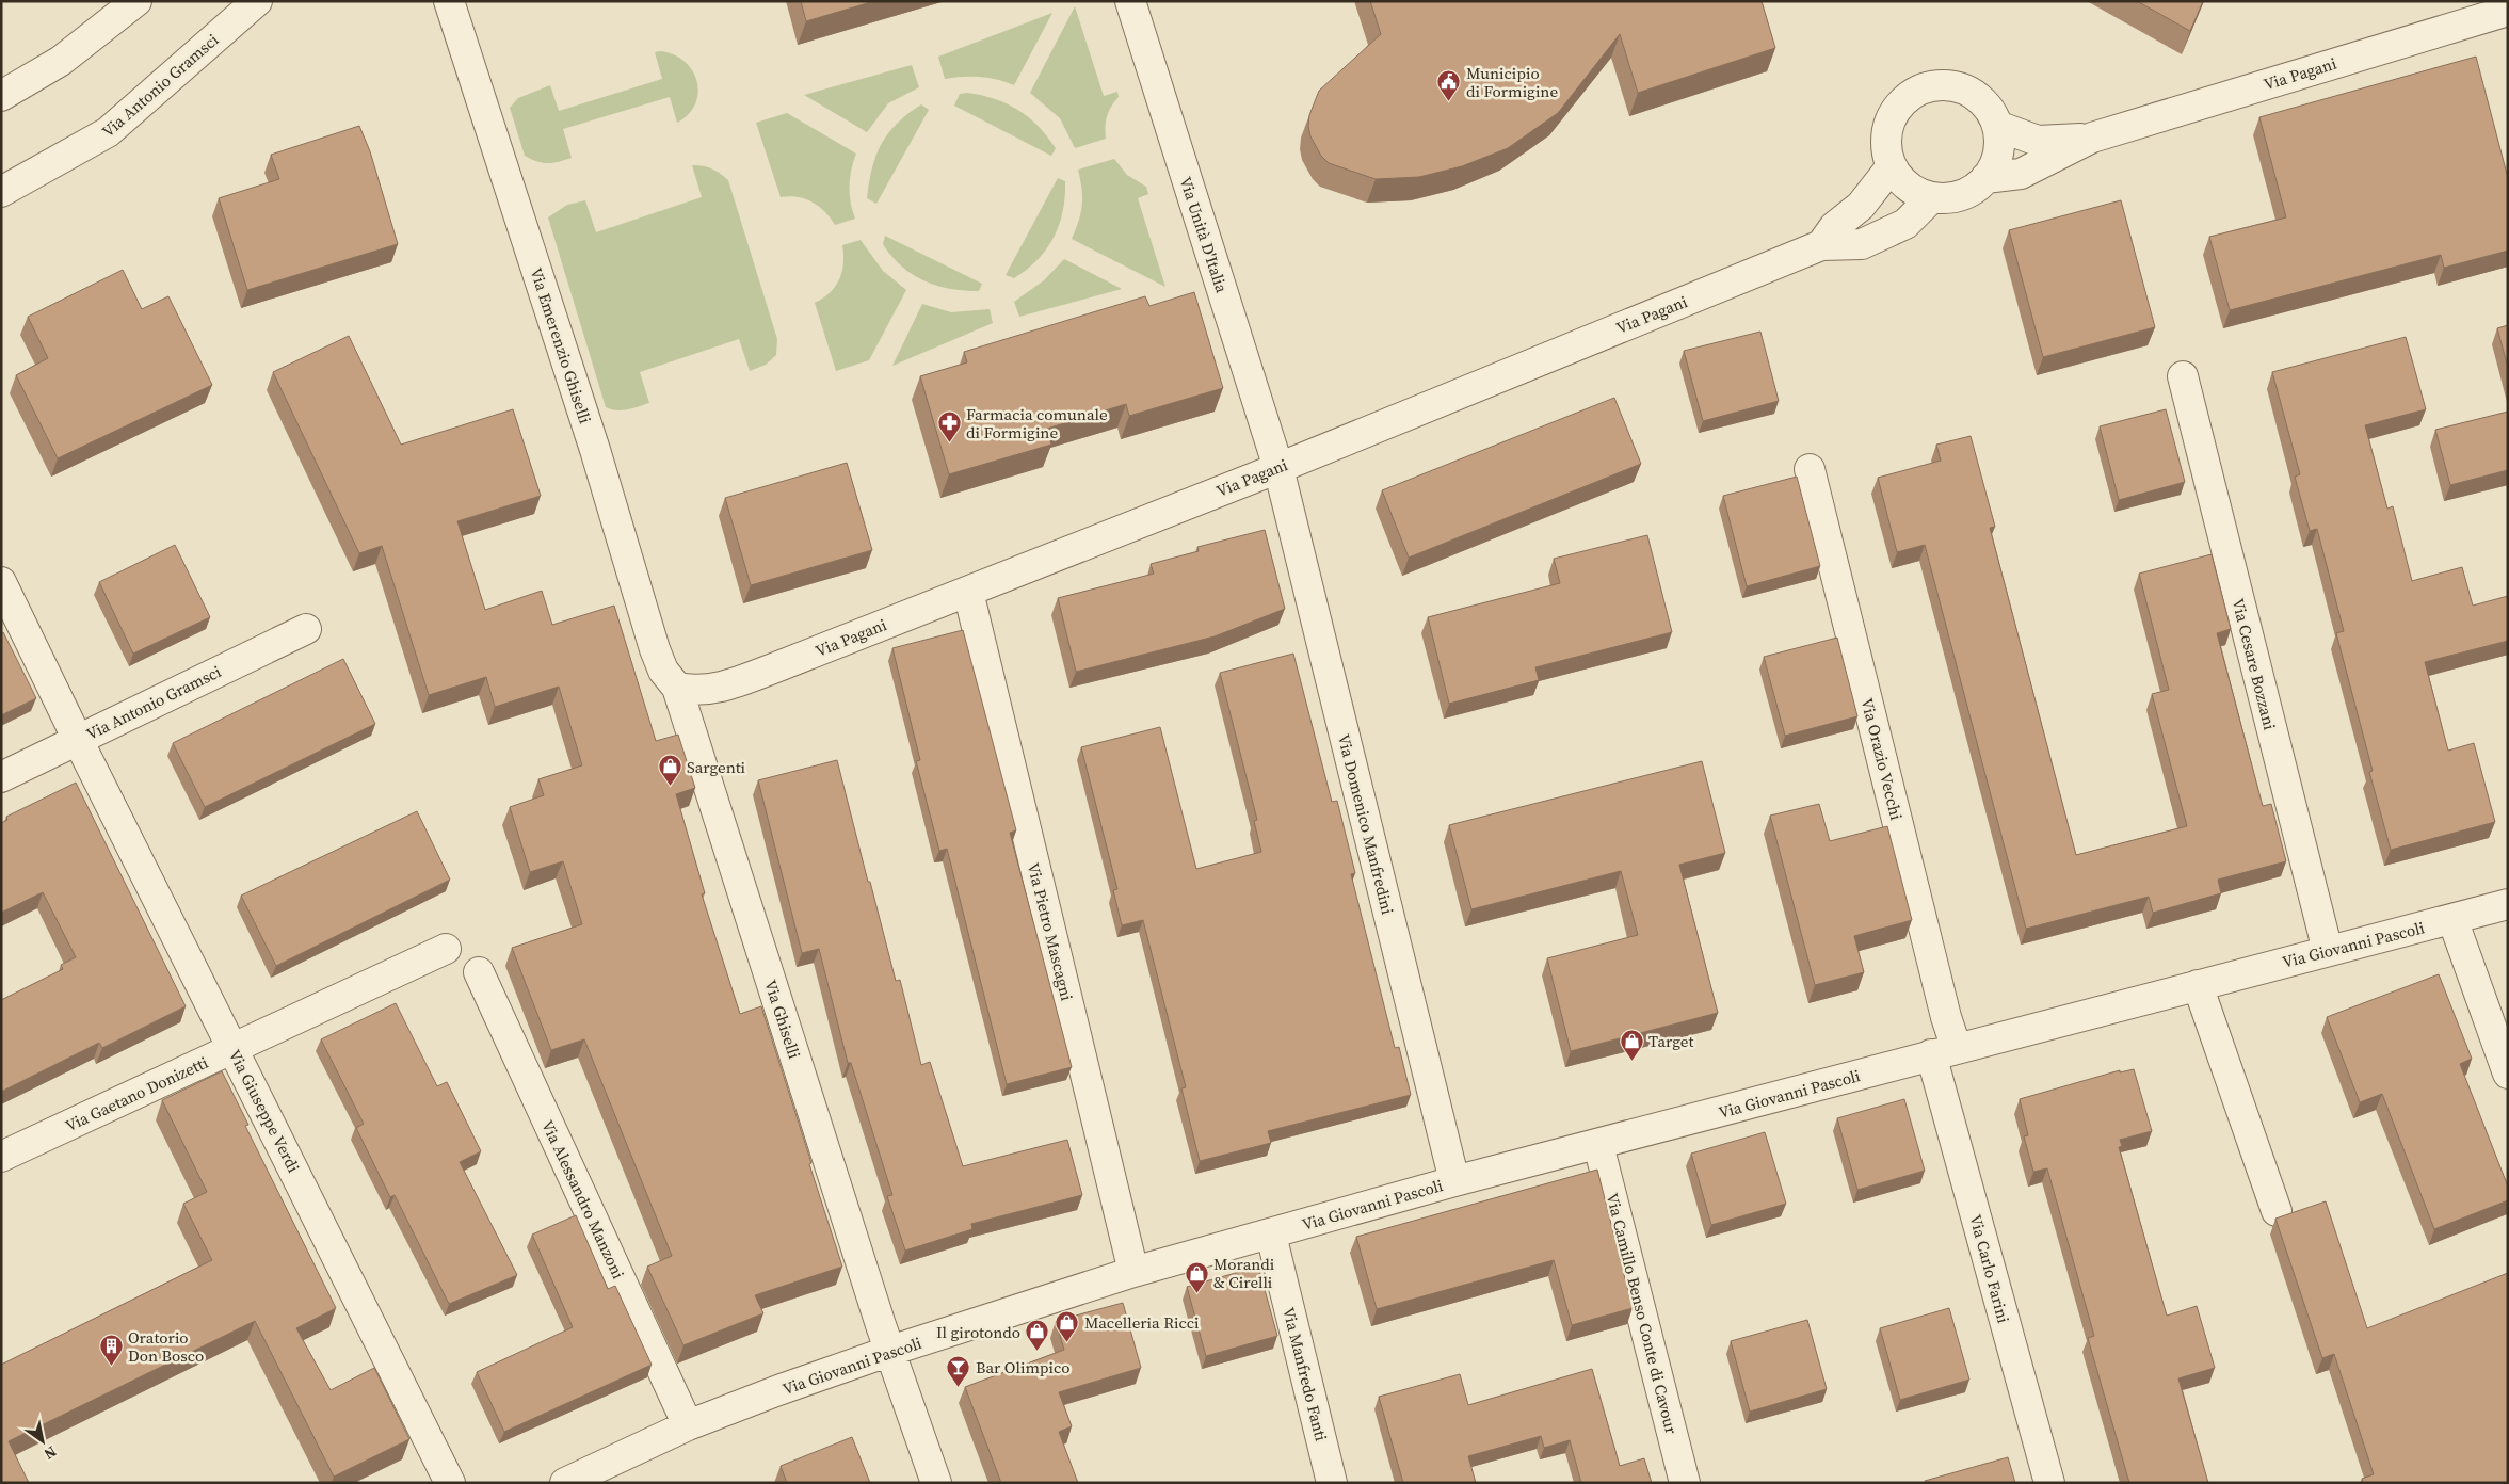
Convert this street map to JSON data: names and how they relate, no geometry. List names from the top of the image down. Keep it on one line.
{"streets":{"street":["Via Pagani","Via Antonio Gramsci","Via Unità D'Italia","Via Emerenzio Ghiselli","Via Cesare Bozzani","Via Orazio Vecchi","Via Domenico Manfredini","Via Pietro Mascagni","Via Giovanni Pascoli","Via Ghiselli","Via Gaetano Donizetti","Via Giuseppe Verdi","Via Alessandro Manzoni","Via Carlo Farini","Via Camillo Benso Conte di Cavour","Via Manfredo Fanti"]},"crossings":[["Via Pagani","Via Unità D'Italia"],["Via Pagani","Via Emerenzio Ghiselli"],["Via Pagani","Via Domenico Manfredini"],["Via Pagani","Via Pietro Mascagni"],["Via Pagani","Via Ghiselli"],["Via Antonio Gramsci","Via Giuseppe Verdi"],["Via Unità D'Italia","Via Domenico Manfredini"],["Via Emerenzio Ghiselli","Via Ghiselli"],["Via Cesare Bozzani","Via Giovanni Pascoli"],["Via Orazio Vecchi","Via Giovanni Pascoli"],["Via Orazio Vecchi","Via Carlo Farini"],["Via Domenico Manfredini","Via Giovanni Pascoli"],["Via Pietro Mascagni","Via Giovanni Pascoli"],["Via Giovanni Pascoli","Via Ghiselli"],["Via Giovanni Pascoli","Via Alessandro Manzoni"],["Via Giovanni Pascoli","Via Carlo Farini"],["Via Giovanni Pascoli","Via Camillo Benso Conte di Cavour"],["Via Giovanni Pascoli","Via Manfredo Fanti"],["Via Gaetano Donizetti","Via Giuseppe Verdi"]],"places":{"public building":["Municipio di Formigine"],"pharmacy":["Farmacia comunale di Formigine"],"shop":["Sargenti","Target","Morandi & Cirelli","Macelleria Ricci","Il girotondo"],"building":["Oratorio Don Bosco"],"bar":["Bar Olimpico"]},"north":"bottom right"}
